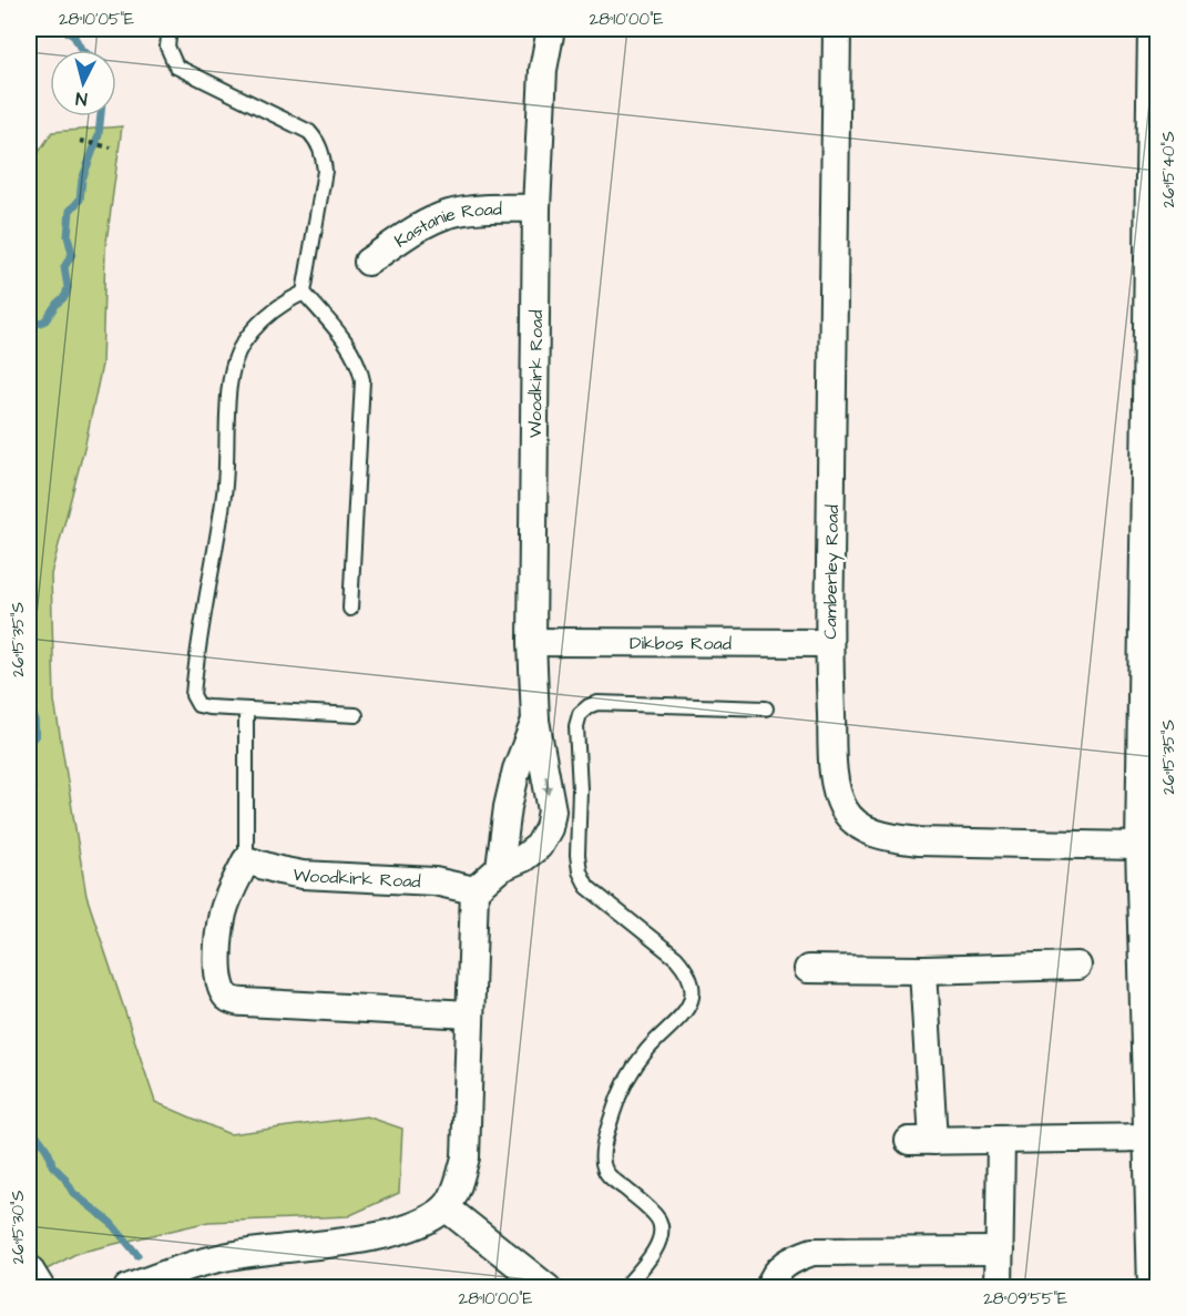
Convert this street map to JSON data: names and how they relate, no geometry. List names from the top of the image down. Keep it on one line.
{"streets":{"street":["Kastanie Road","Woodkirk Road","Camberley Road","Dikbos Road"]},"crossings":[["Kastanie Road","Woodkirk Road"],["Woodkirk Road","Dikbos Road"],["Camberley Road","Dikbos Road"]],"north":"bottom","coordinates":["28°10'05\"E","28°10'00\"E","26°15'40\"S","26°15'35\"S","26°15'30\"S","28°09'55\"E"]}
